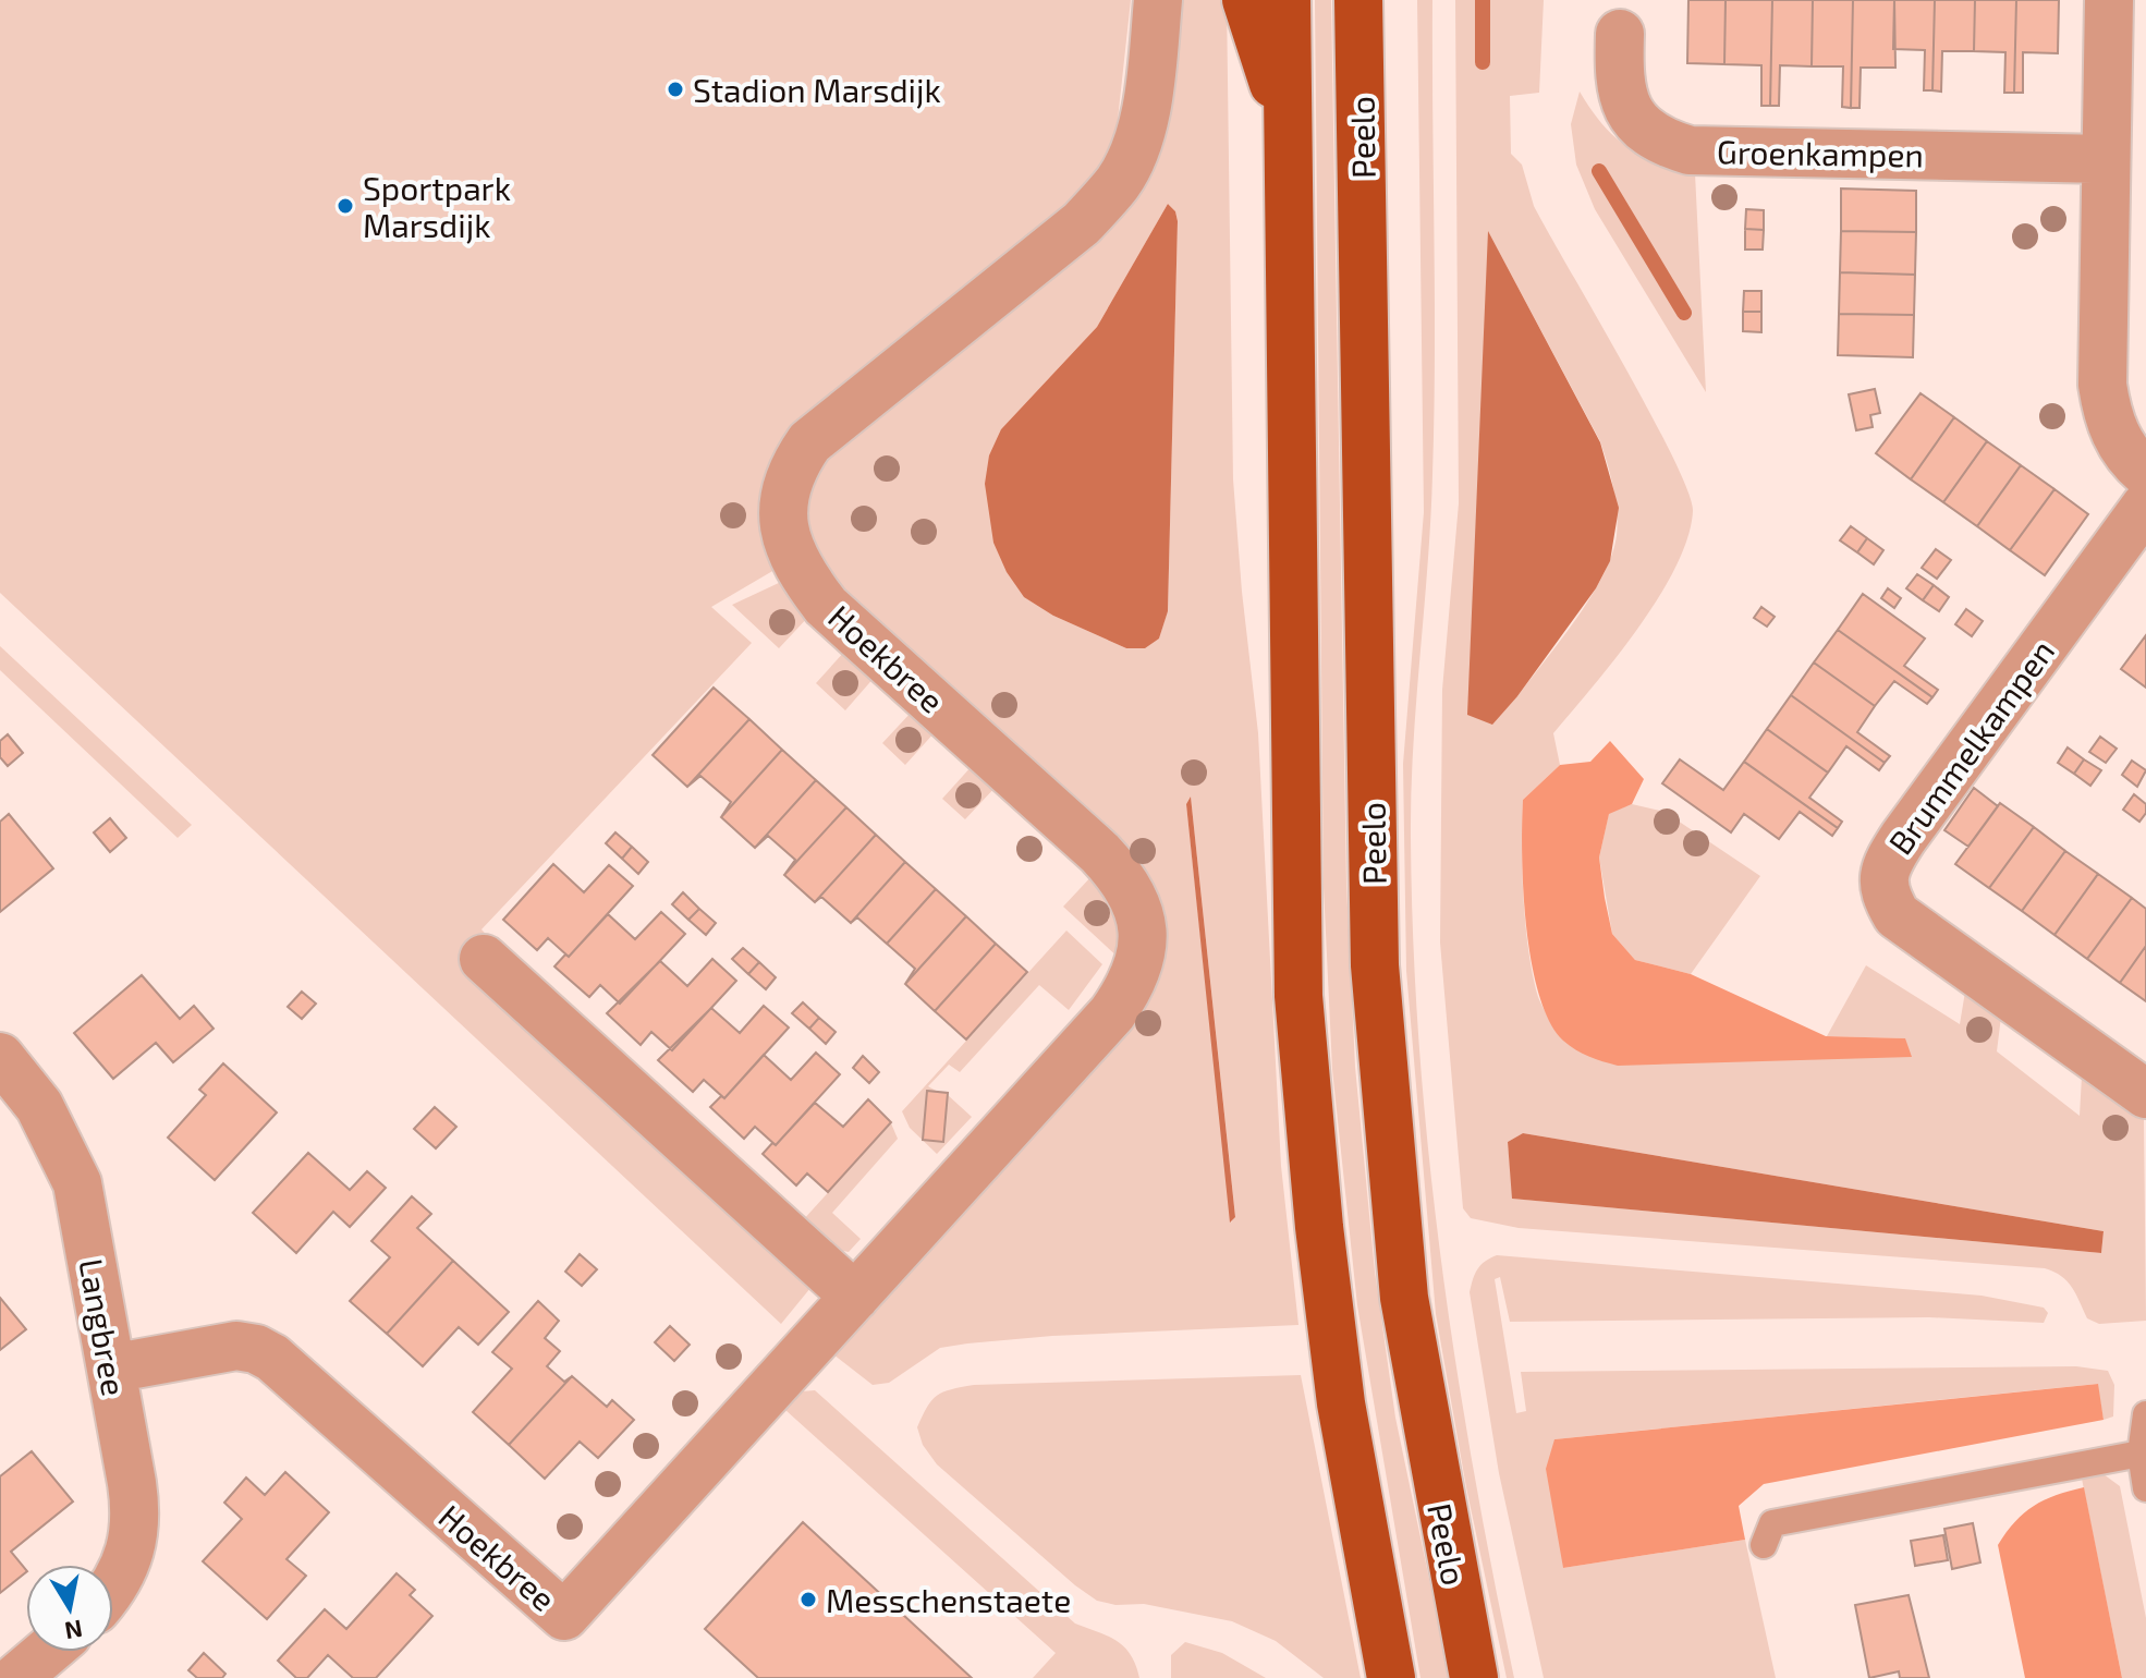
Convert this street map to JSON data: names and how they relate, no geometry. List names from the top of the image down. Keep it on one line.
{"streets":{"main road":["Peelo"],"street":["Groenkampen","Hoekbree","Brummelkampen","Langbree"]},"crossings":[["Hoekbree","Langbree"]],"places":["Stadion Marsdijk","Sportpark Marsdijk","Messchenstaete"],"north":"bottom"}
